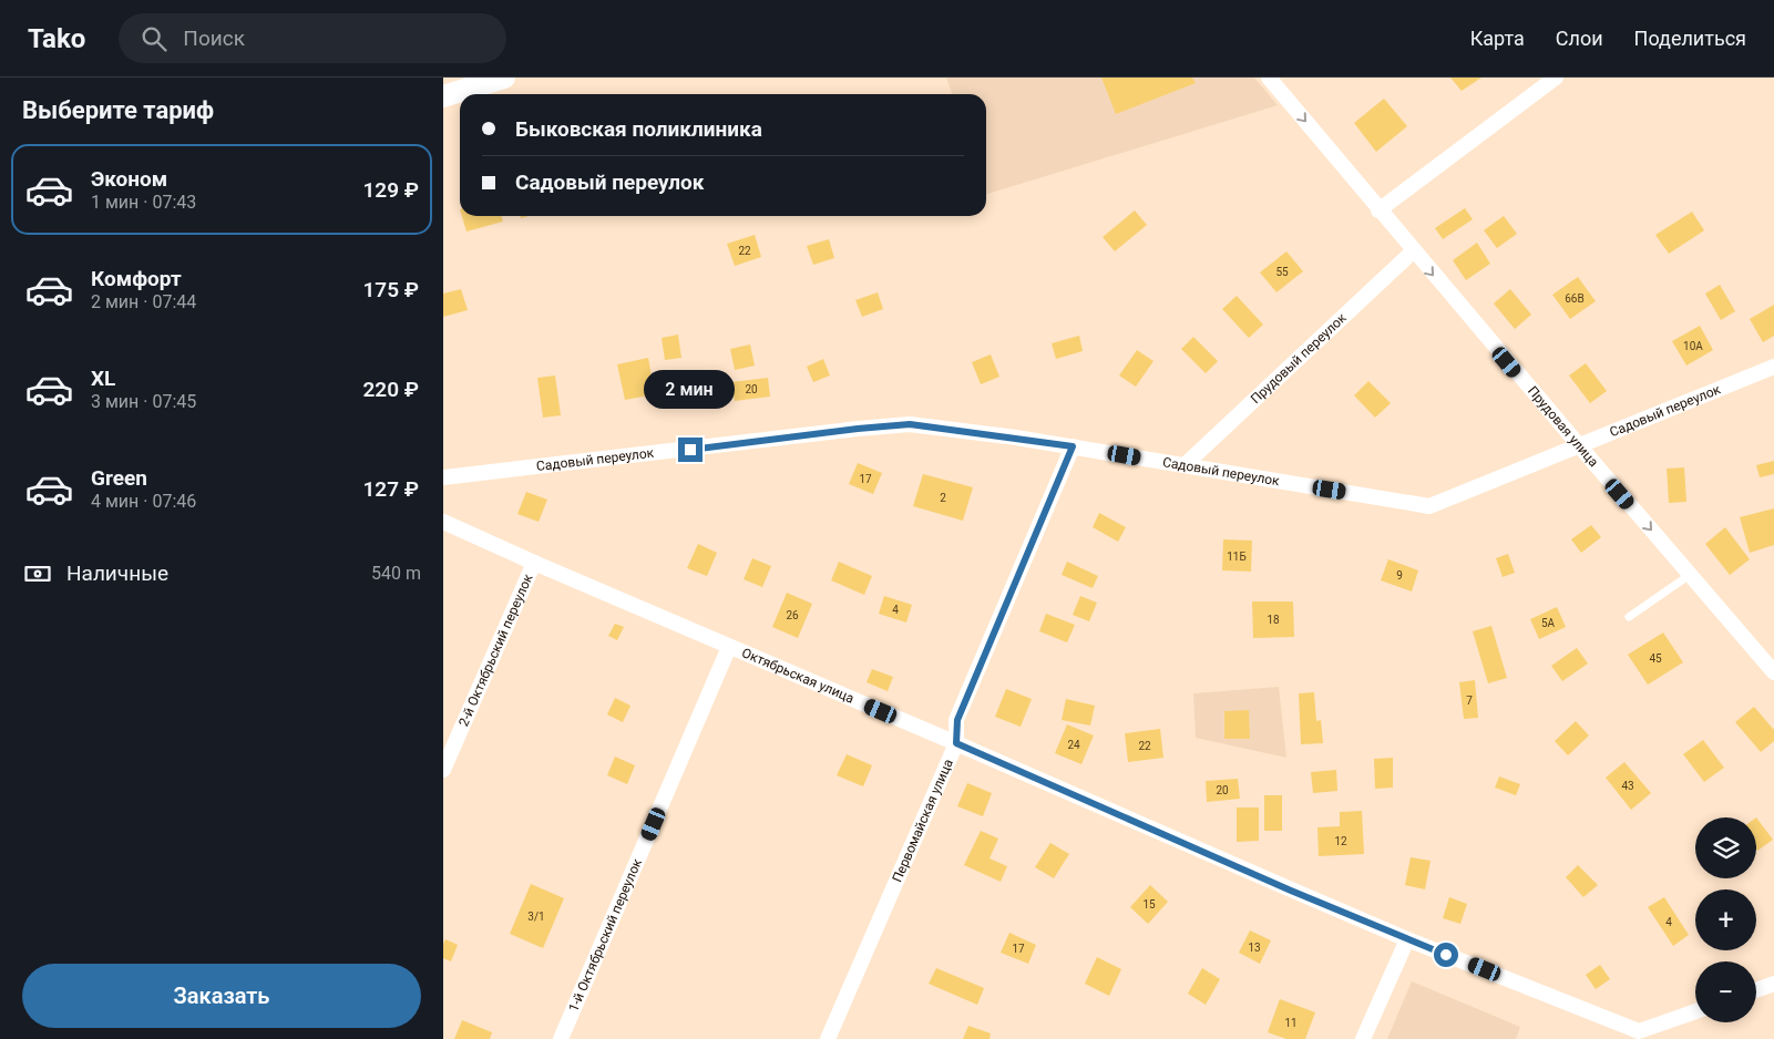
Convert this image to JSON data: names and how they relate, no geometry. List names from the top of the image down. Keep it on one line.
{"streets":{"street":["Прудовый переулок","Садовый переулок","Прудовая улица","2-й Октябрьский переулок","Октябрьская улица","Первомайская улица","1-й Октябрьский переулок"]},"crossings":[["Прудовый переулок","Садовый переулок"],["Прудовый переулок","Прудовая улица"],["Садовый переулок","Прудовая улица"],["Садовый переулок","Первомайская улица"],["2-й Октябрьский переулок","Октябрьская улица"],["Октябрьская улица","Первомайская улица"],["Октябрьская улица","1-й Октябрьский переулок"]],"one_way":["Прудовая улица"],"house_numbers":["22","55","66В","10А","20","17","2","11Б","9","4","26","18","5А","45","7","24","22","43","20","12","15","3/1","4","13","17","11"],"page":{"header":"Tako","search":"Поиск","nav":["Карта","Слои","Поделиться"],"heading":"Выберите тариф","banner":["Быковская поликлиника","Садовый переулок"],"list":[{"name":"Эконом","note":"1 мин · 07:43","value":"129 ₽"},{"name":"Комфорт","note":"2 мин · 07:44","value":"175 ₽"},{"name":"XL","note":"3 мин · 07:45","value":"220 ₽"},{"name":"Green","note":"4 мин · 07:46","value":"127 ₽"}],"bubble":"2 мин","pay":["Наличные","540 m"],"map_buttons":["+","−"],"buttons":"Заказать"}}
